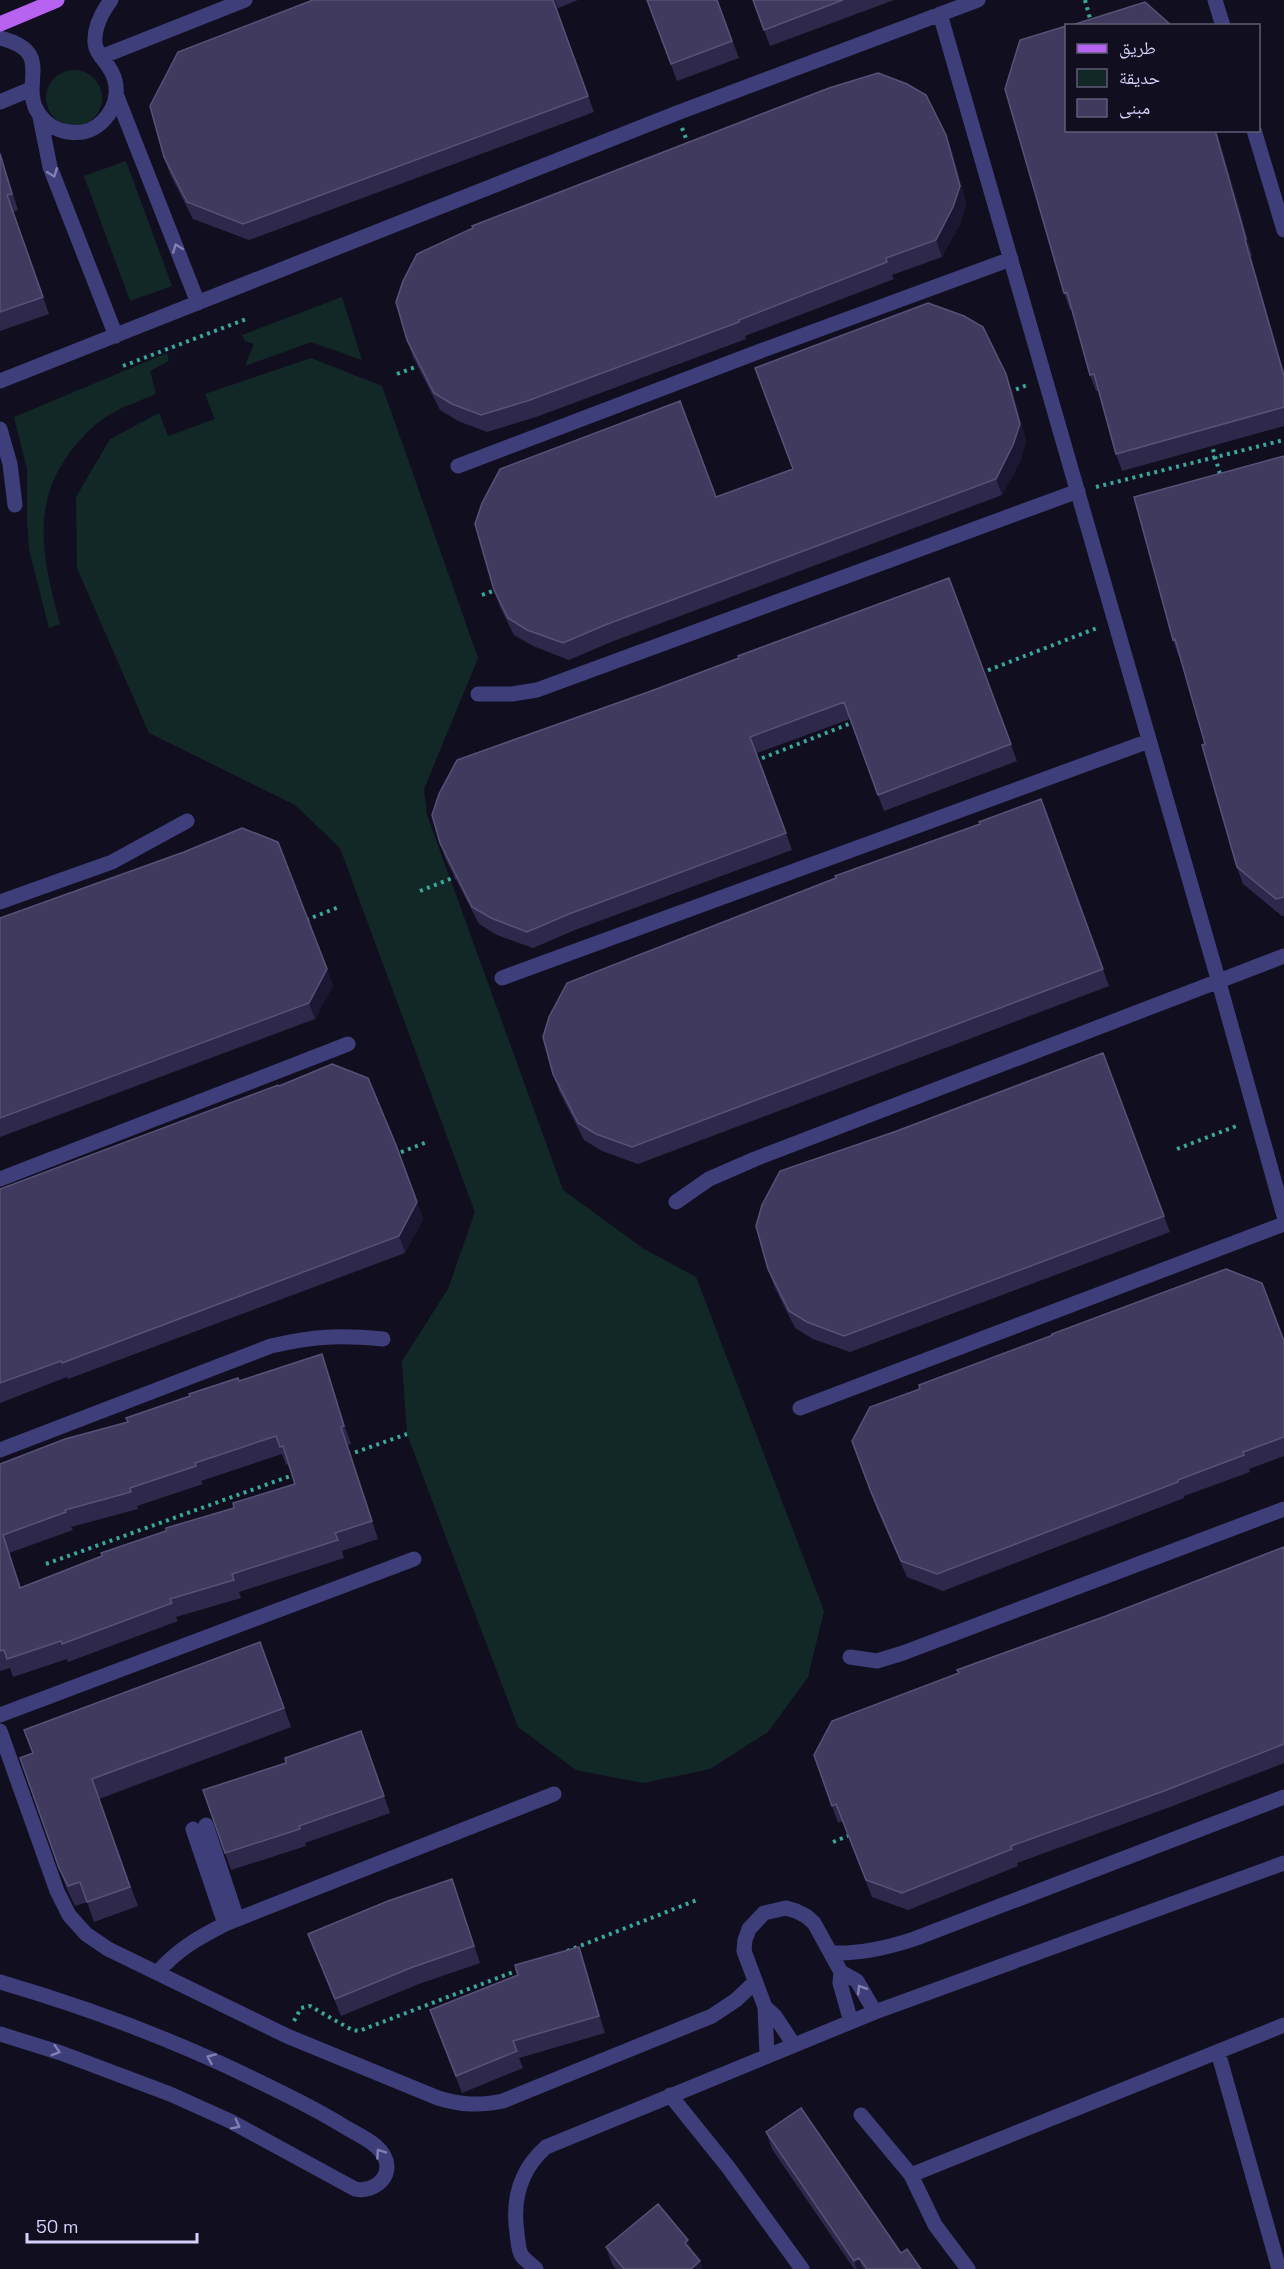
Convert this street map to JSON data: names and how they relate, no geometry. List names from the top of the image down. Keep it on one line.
{"legend":["طريق","حديقة","مبنى"],"scale_bar":"50 m"}
